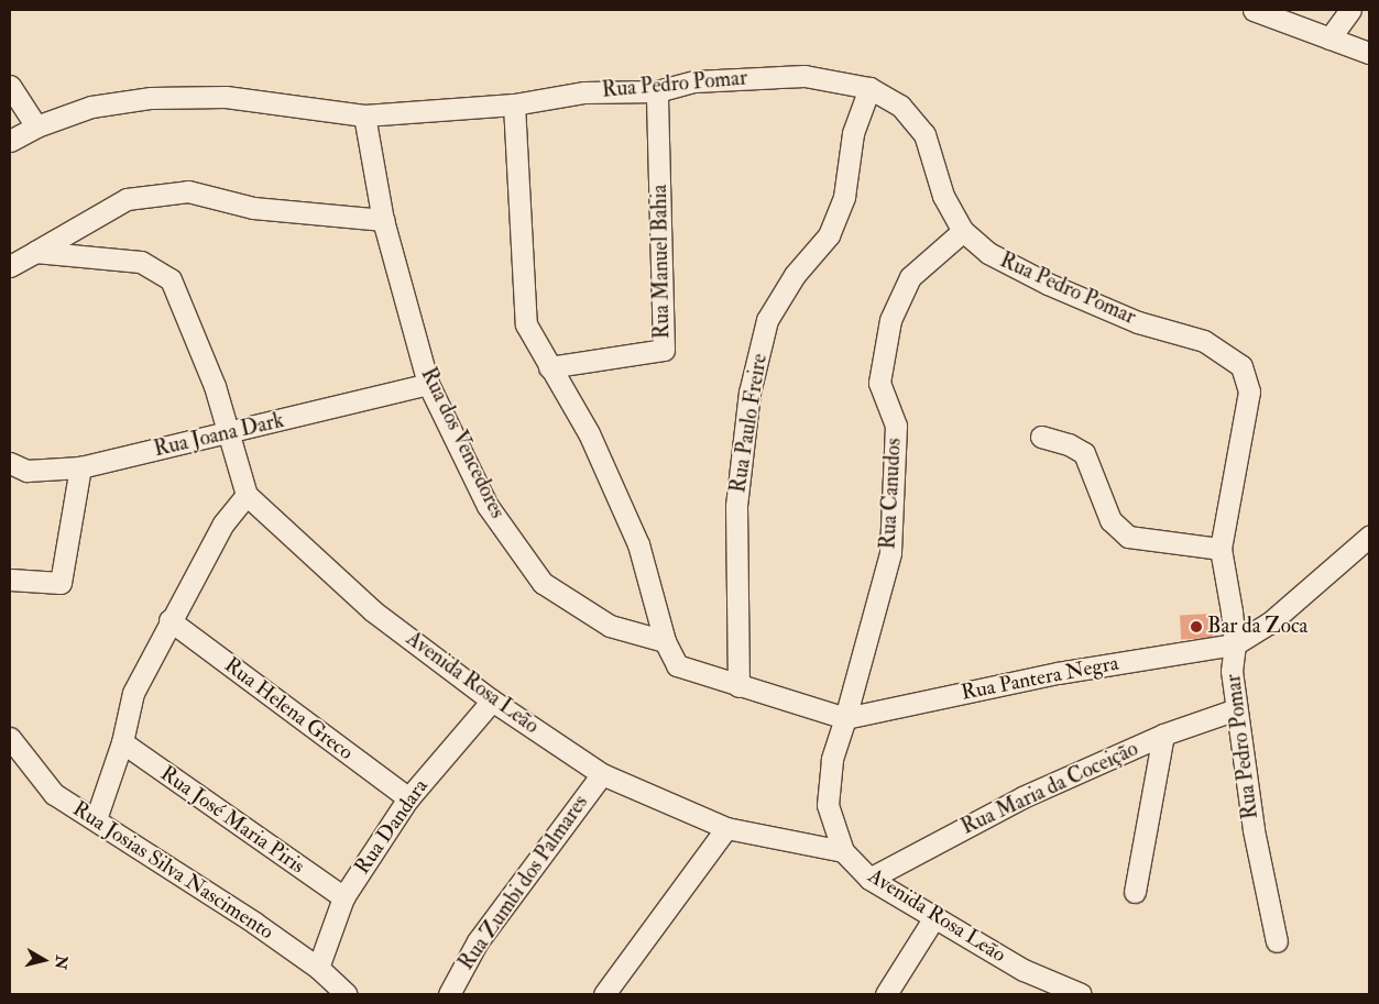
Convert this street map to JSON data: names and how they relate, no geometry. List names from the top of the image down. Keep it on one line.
{"streets":{"street":["Rua Pedro Pomar","Rua Manuel Bahia","Rua Paulo Freire","Rua Joana Dark","Rua dos Vencedores","Rua Canudos","Rua Pantera Negra","Avenida Rosa Leão","Rua Helena Greco","Rua Maria da Coceição","Rua José Maria Piris","Rua Dandara","Rua Josias Silva Nascimento","Rua Zumbi dos Palmares"]},"crossings":[["Rua Pedro Pomar","Rua Manuel Bahia"],["Rua Pedro Pomar","Rua Paulo Freire"],["Rua Pedro Pomar","Rua dos Vencedores"],["Rua Pedro Pomar","Rua Canudos"],["Rua Pedro Pomar","Rua Pantera Negra"],["Rua Pedro Pomar","Rua Maria da Coceição"],["Rua Joana Dark","Rua dos Vencedores"],["Rua Canudos","Rua Pantera Negra"],["Avenida Rosa Leão","Rua Maria da Coceição"],["Avenida Rosa Leão","Rua Dandara"],["Avenida Rosa Leão","Rua Zumbi dos Palmares"],["Rua Helena Greco","Rua Dandara"],["Rua José Maria Piris","Rua Dandara"],["Rua Dandara","Rua Josias Silva Nascimento"]],"places":["Bar da Zoca"],"north":"right"}
